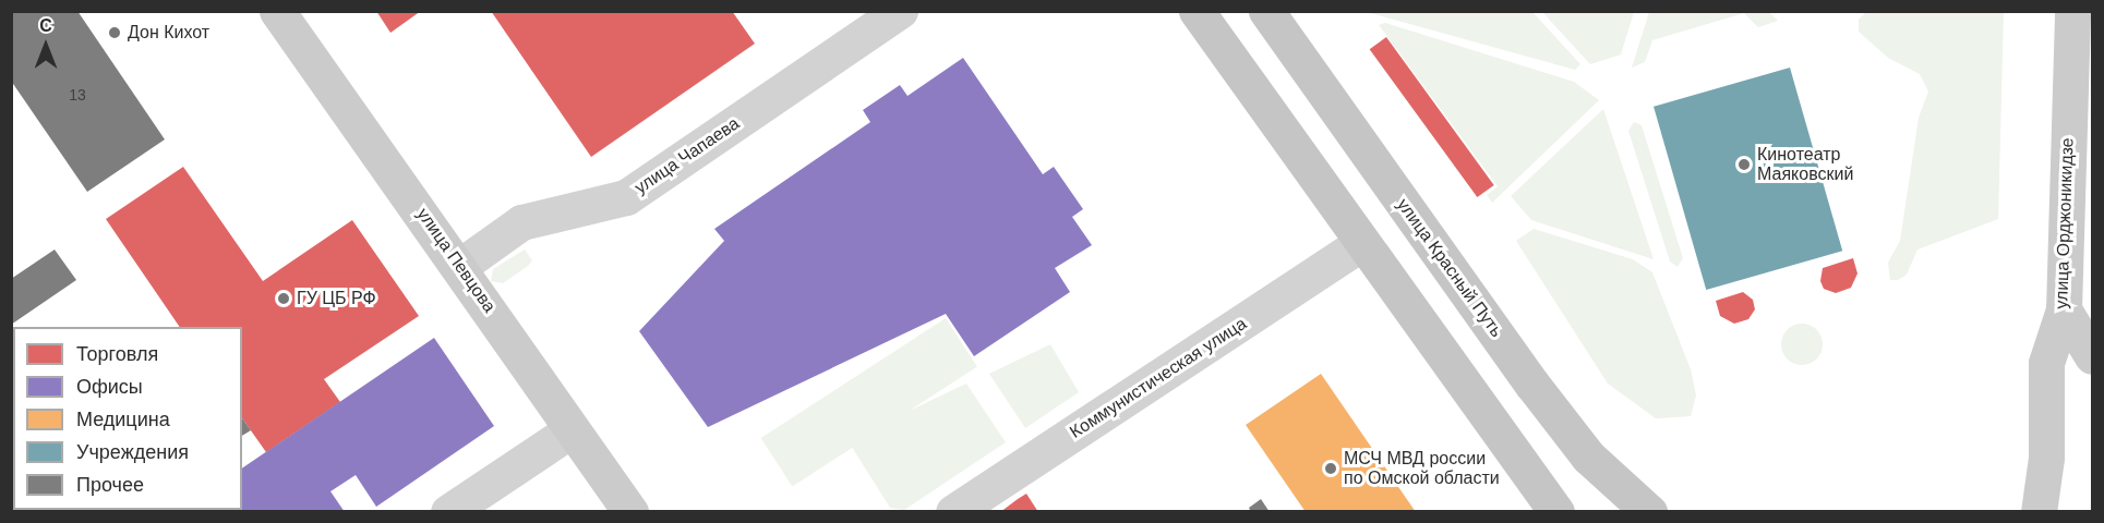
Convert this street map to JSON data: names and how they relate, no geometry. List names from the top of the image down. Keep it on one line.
{"streets":{"main road":["улица Красный Путь"],"street":["улица Чапаева","улица Орджоникидзе","улица Певцова","Коммунистическая улица"]},"crossings":[["улица Чапаева","улица Певцова"]],"places":["Дон Кихот","Кинотеатр Маяковский","ГУ ЦБ РФ","МСЧ МВД россии по Омской области"],"house_numbers":["13"],"legend":["Торговля","Офисы","Медицина","Учреждения","Прочее"],"north":"top"}
